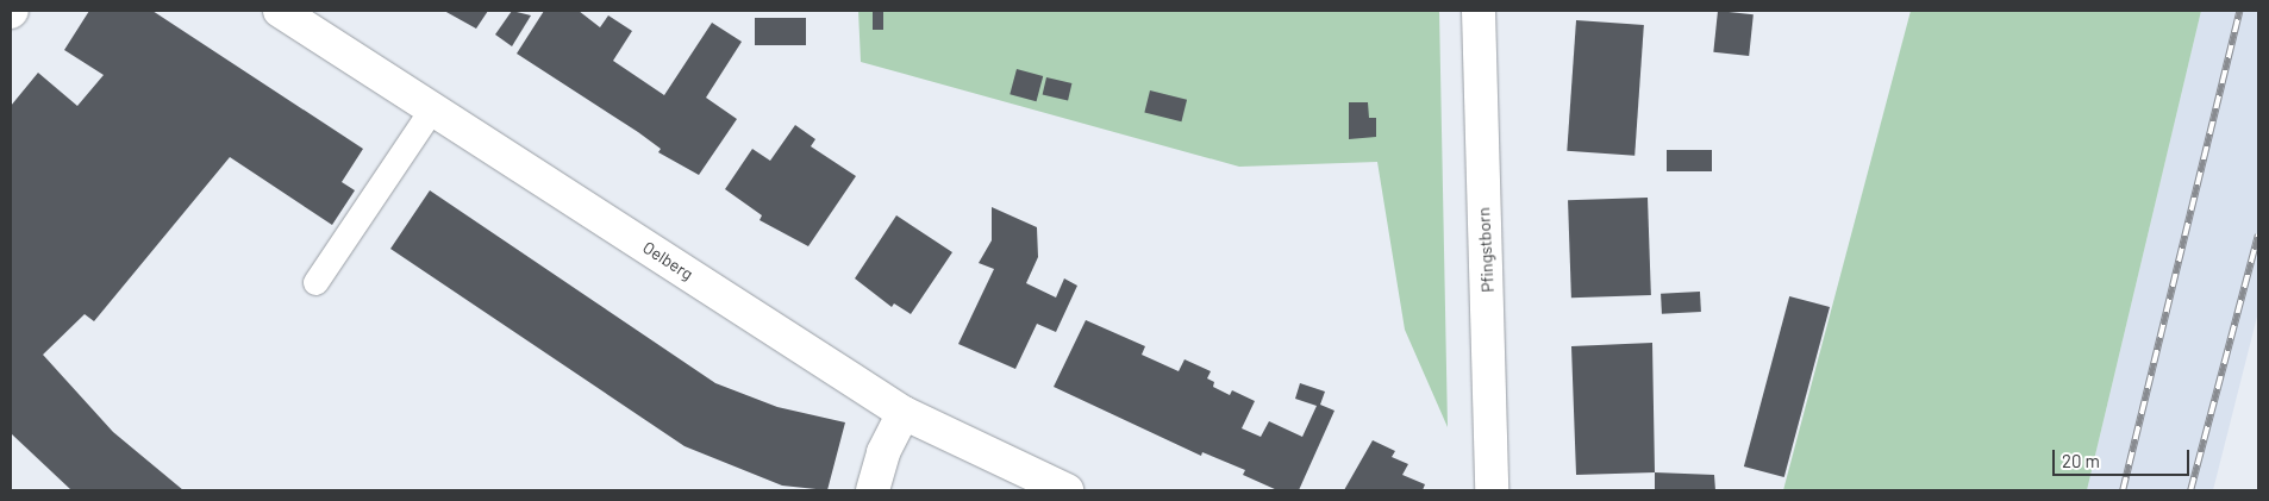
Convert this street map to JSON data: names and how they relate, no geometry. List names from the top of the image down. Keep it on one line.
{"streets":{"street":["Pfingstborn","Oelberg"]},"scale_bar":"20 m"}
